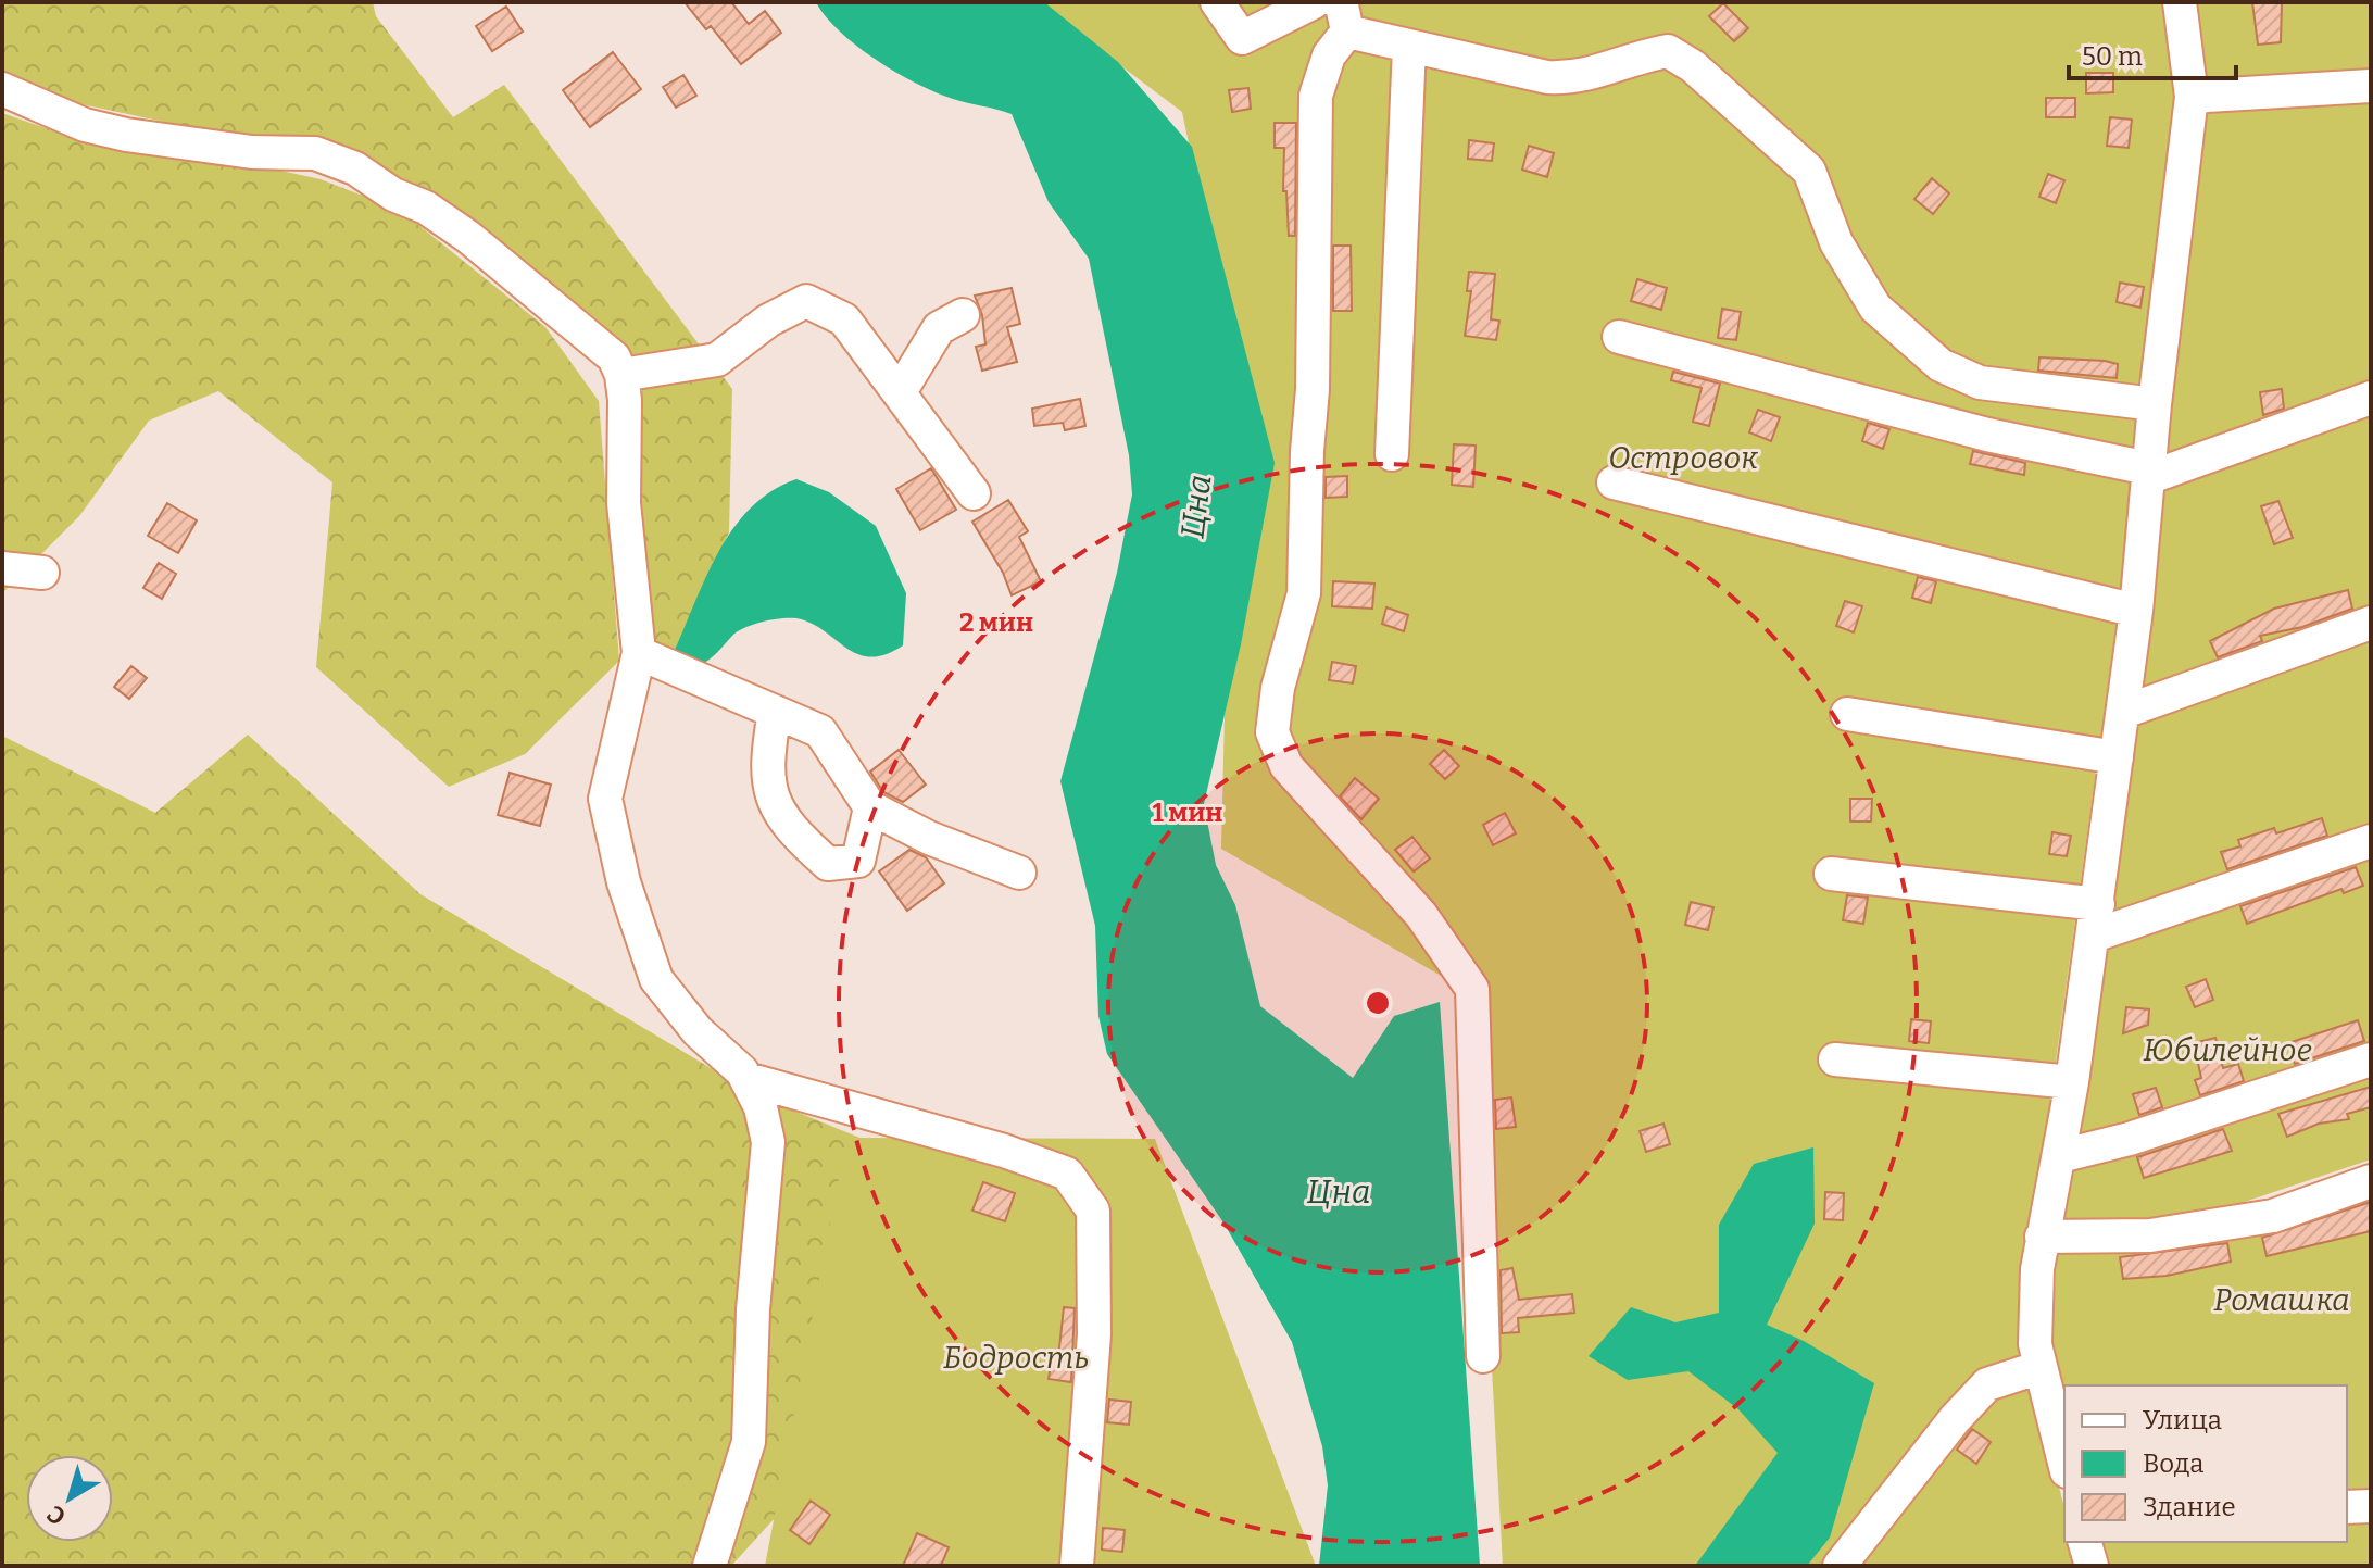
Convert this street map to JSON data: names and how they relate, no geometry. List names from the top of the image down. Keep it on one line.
{"water":["Цна"],"parks":["Островок","Юбилейное","Ромашка","Бодрость"],"legend":["Улица","Вода","Здание"],"scale_bar":"50 m","north":"bottom left","rings":["2 мин","1 мин"]}
